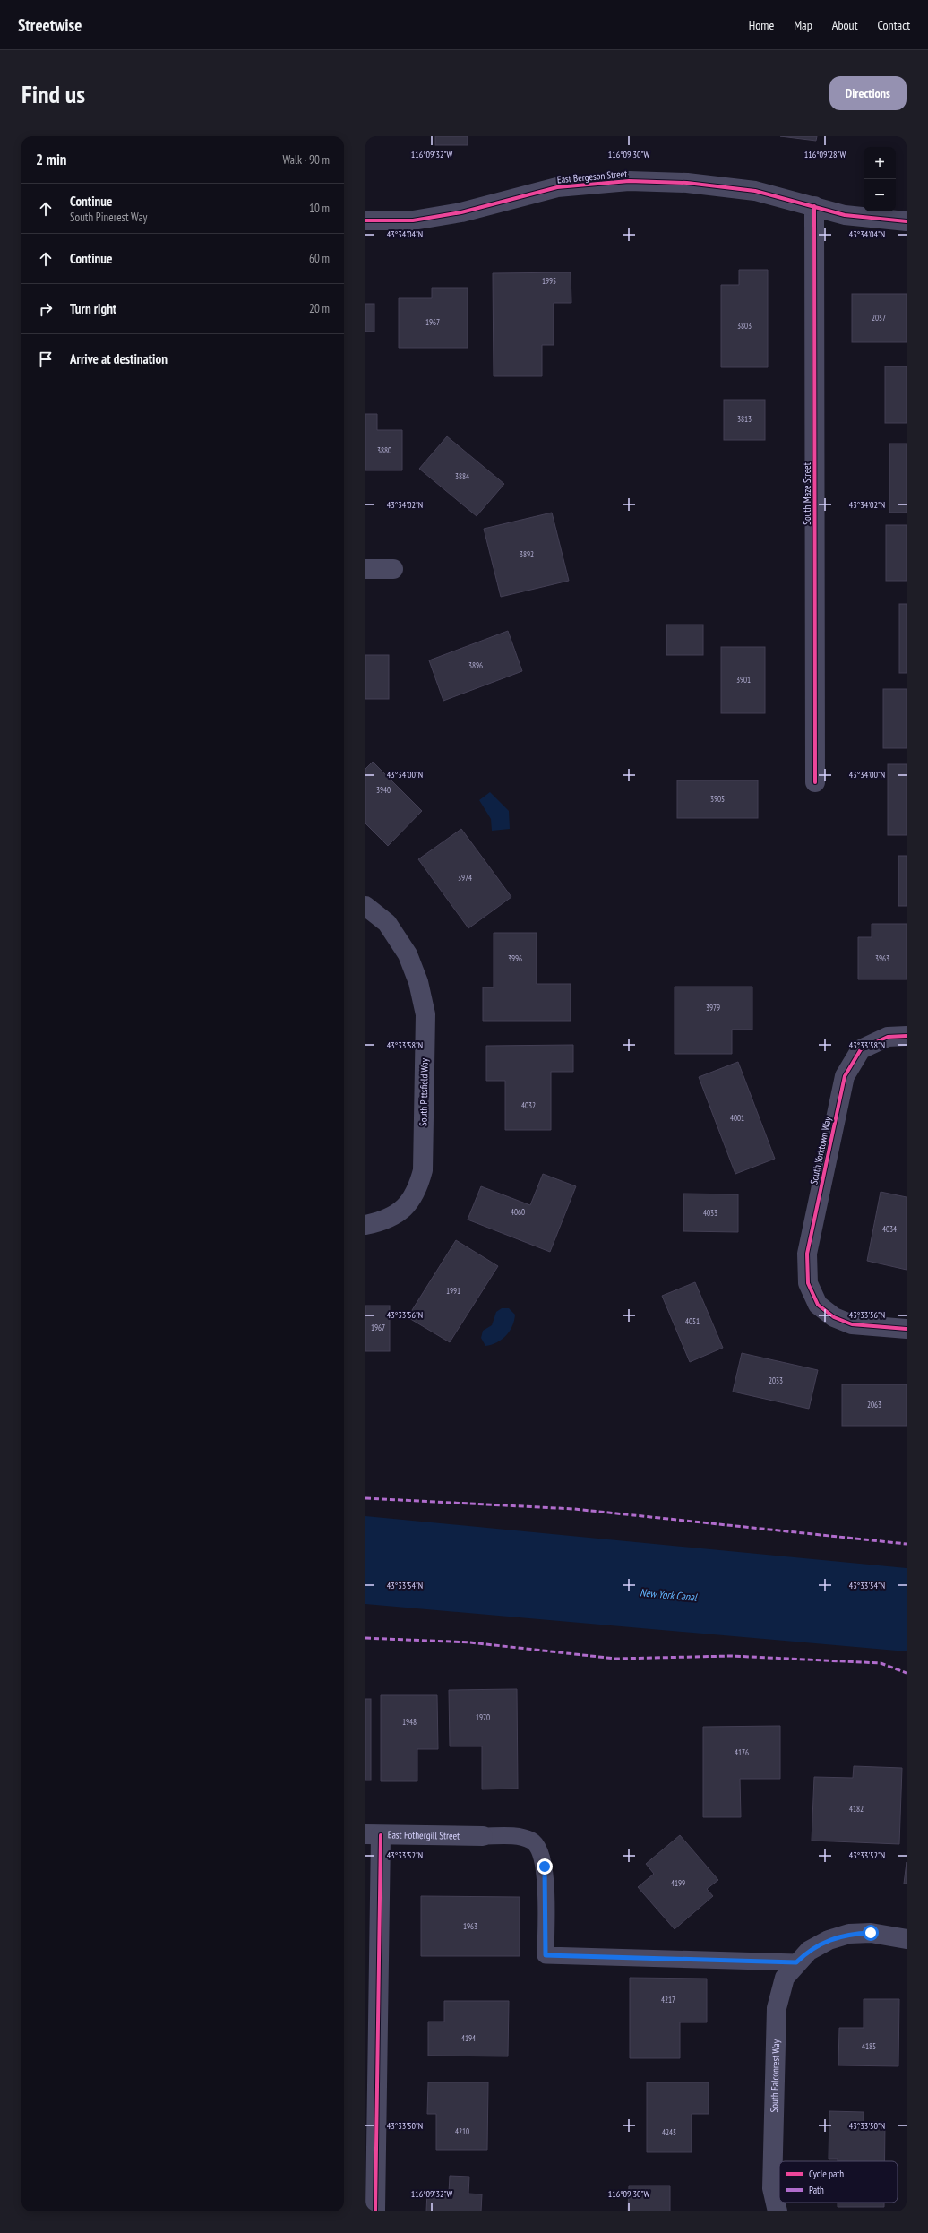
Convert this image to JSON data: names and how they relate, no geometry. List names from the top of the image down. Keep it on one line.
{"streets":{"street":["East Bergeson Street","South Maze Street","South Pittsfield Way","South Yorktown Way","East Fothergill Street","South Falconrest Way"]},"crossings":[["East Bergeson Street","South Maze Street"]],"water":["New York Canal"],"house_numbers":["1995","2057","1967","3803","3813","3880","3884","3892","3896","3901","3940","3905","3974","3996","3963","3979","4032","4001","4060","4033","4034","1991","4051","1967","2033","2063","1970","1948","4176","4182","4199","1963","4217","4194","4185","4210","4245"],"legend":["Cycle path","Path"],"page":{"header":"Streetwise","nav":["Home","Map","About","Contact"],"buttons":"Directions","title":"Find us","heading":["2 min","Walk · 90 m"],"map_buttons":["+","−"],"list":[["Continue","South Pinerest Way","10 m"],["Continue","60 m"],["Turn right","20 m"],"Arrive at destination"]},"coordinates":["116°09'32\"W","116°09'30\"W","116°09'28\"W","43°34'04\"N","43°34'02\"N","43°34'00\"N","43°33'58\"N","43°33'56\"N","43°33'54\"N","43°33'52\"N","43°33'50\"N"]}
